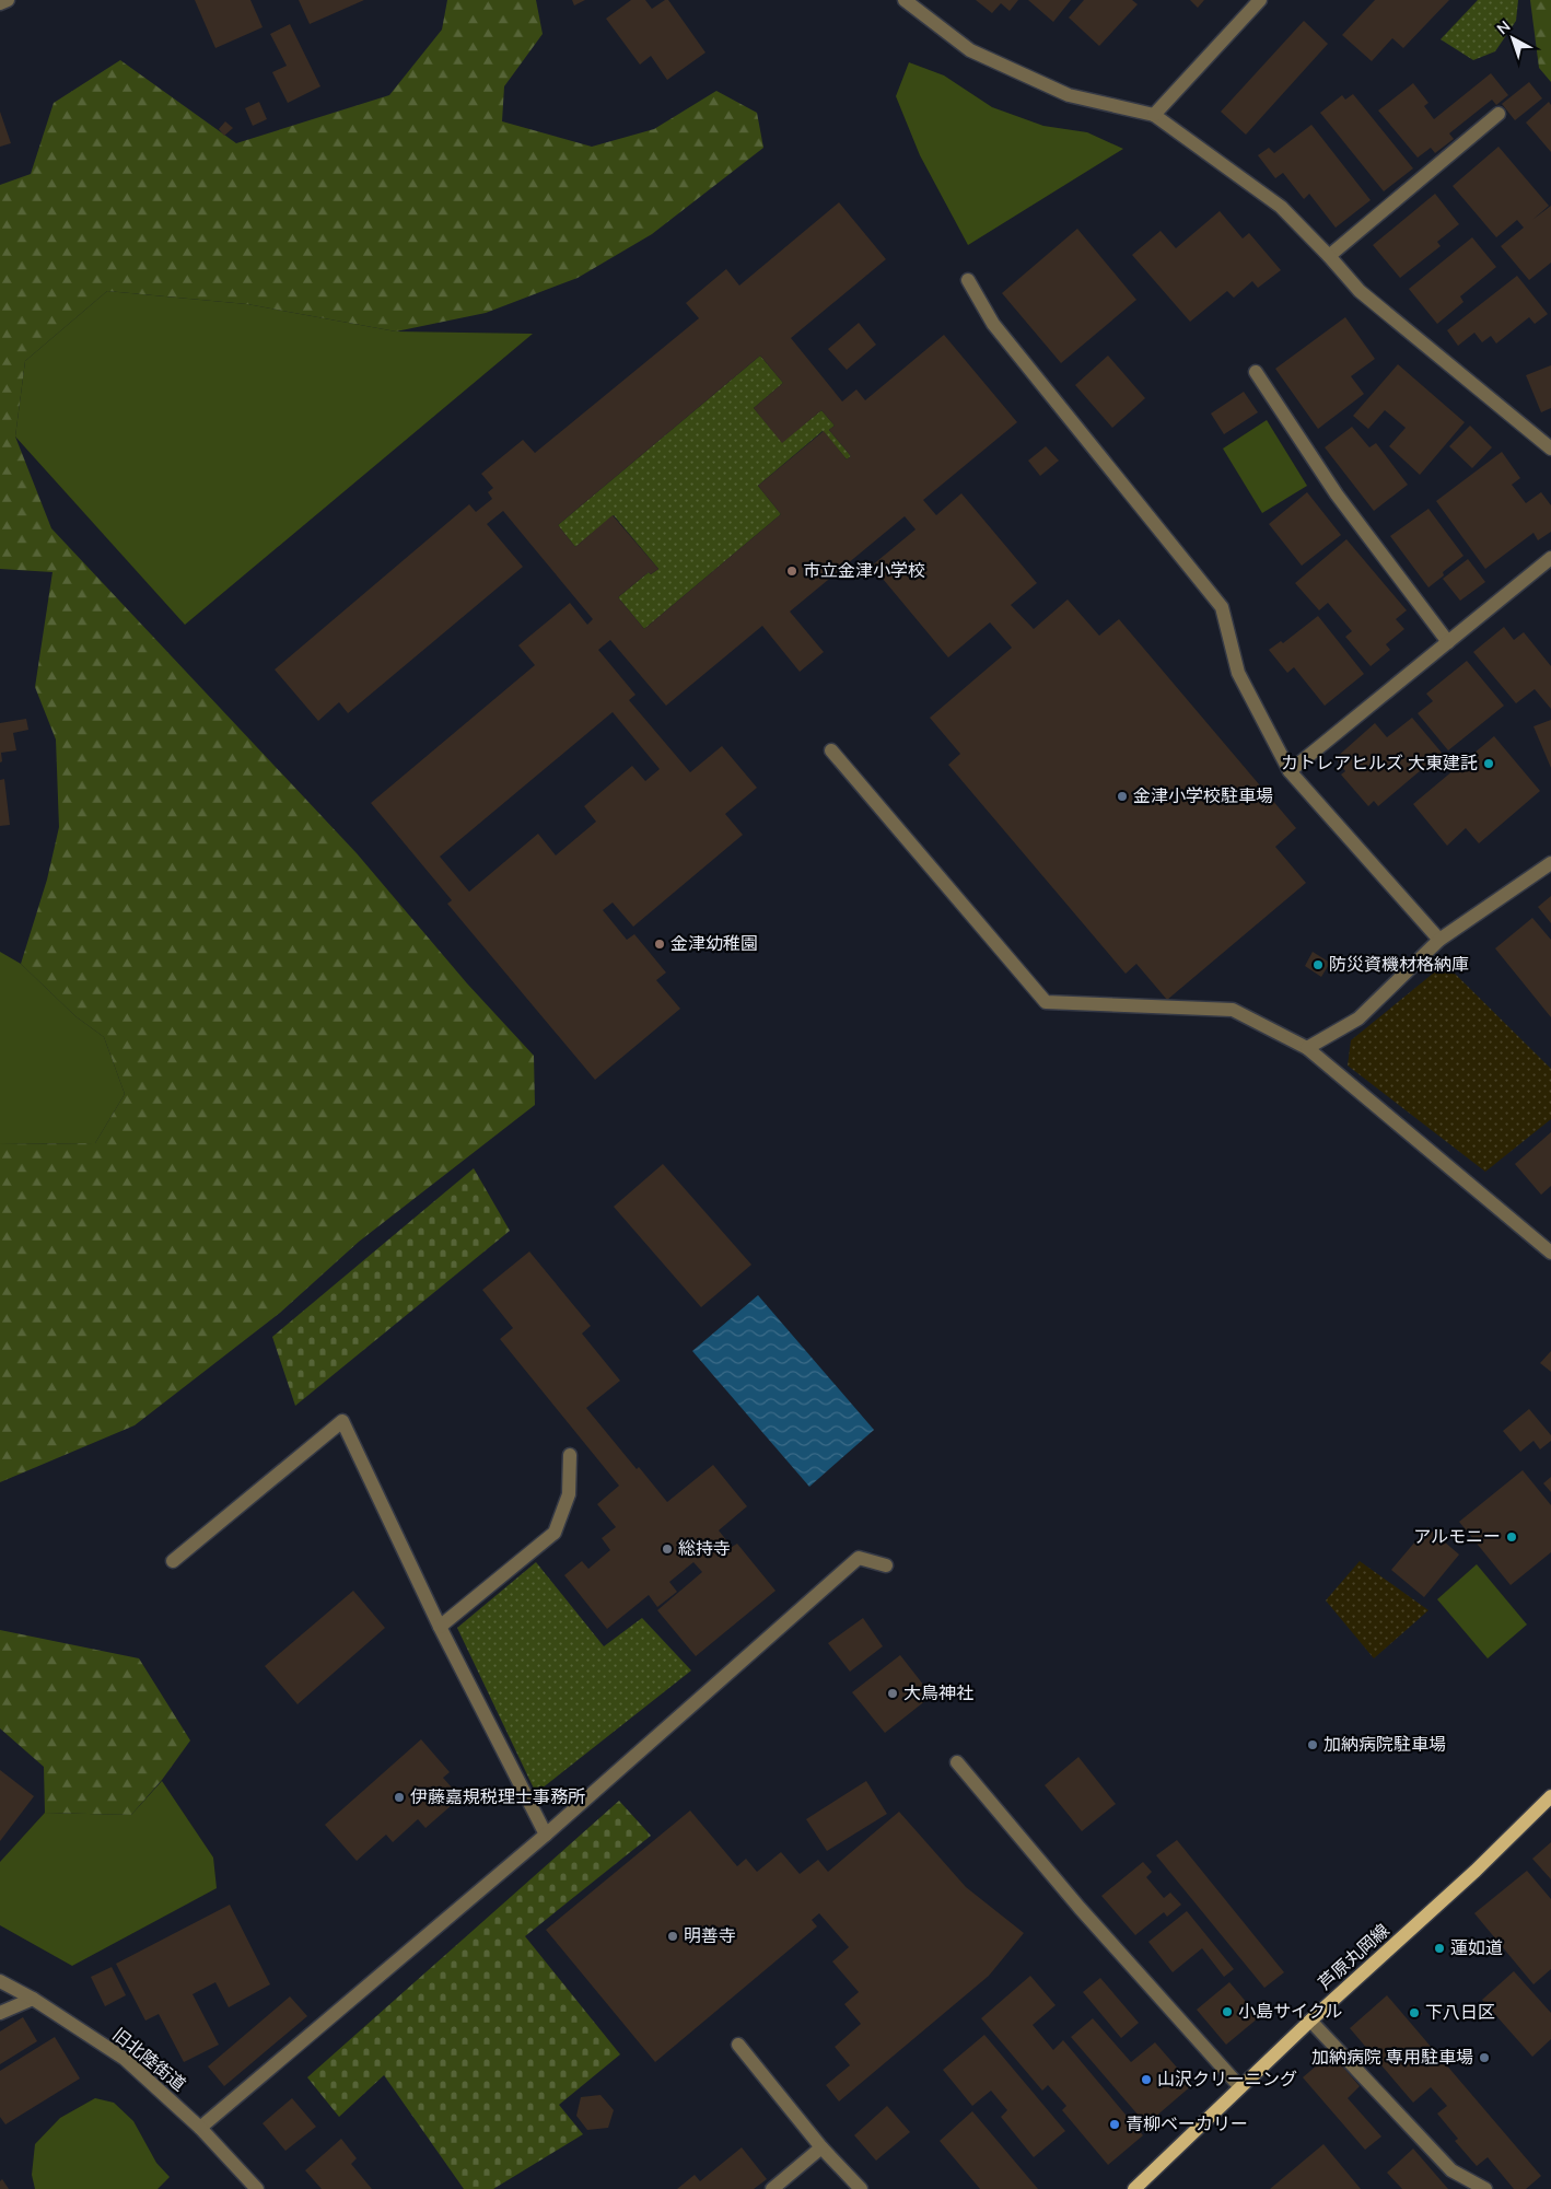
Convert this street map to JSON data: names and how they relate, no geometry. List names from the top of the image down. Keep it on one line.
{"streets":{"main road":["芦原丸岡線"],"street":["旧北陸街道"]},"places":["市立金津小学校","カトレアヒルズ 大東建託","金津小学校駐車場","金津幼稚園","防災資機材格納庫","アルモニー","総持寺","大鳥神社","加納病院駐車場","伊藤嘉規税理士事務所","明善寺","蓮如道","小島サイクル","下八日区","加納病院 専用駐車場","山沢クリーニング","青柳ベーカリー"],"north":"top left"}
